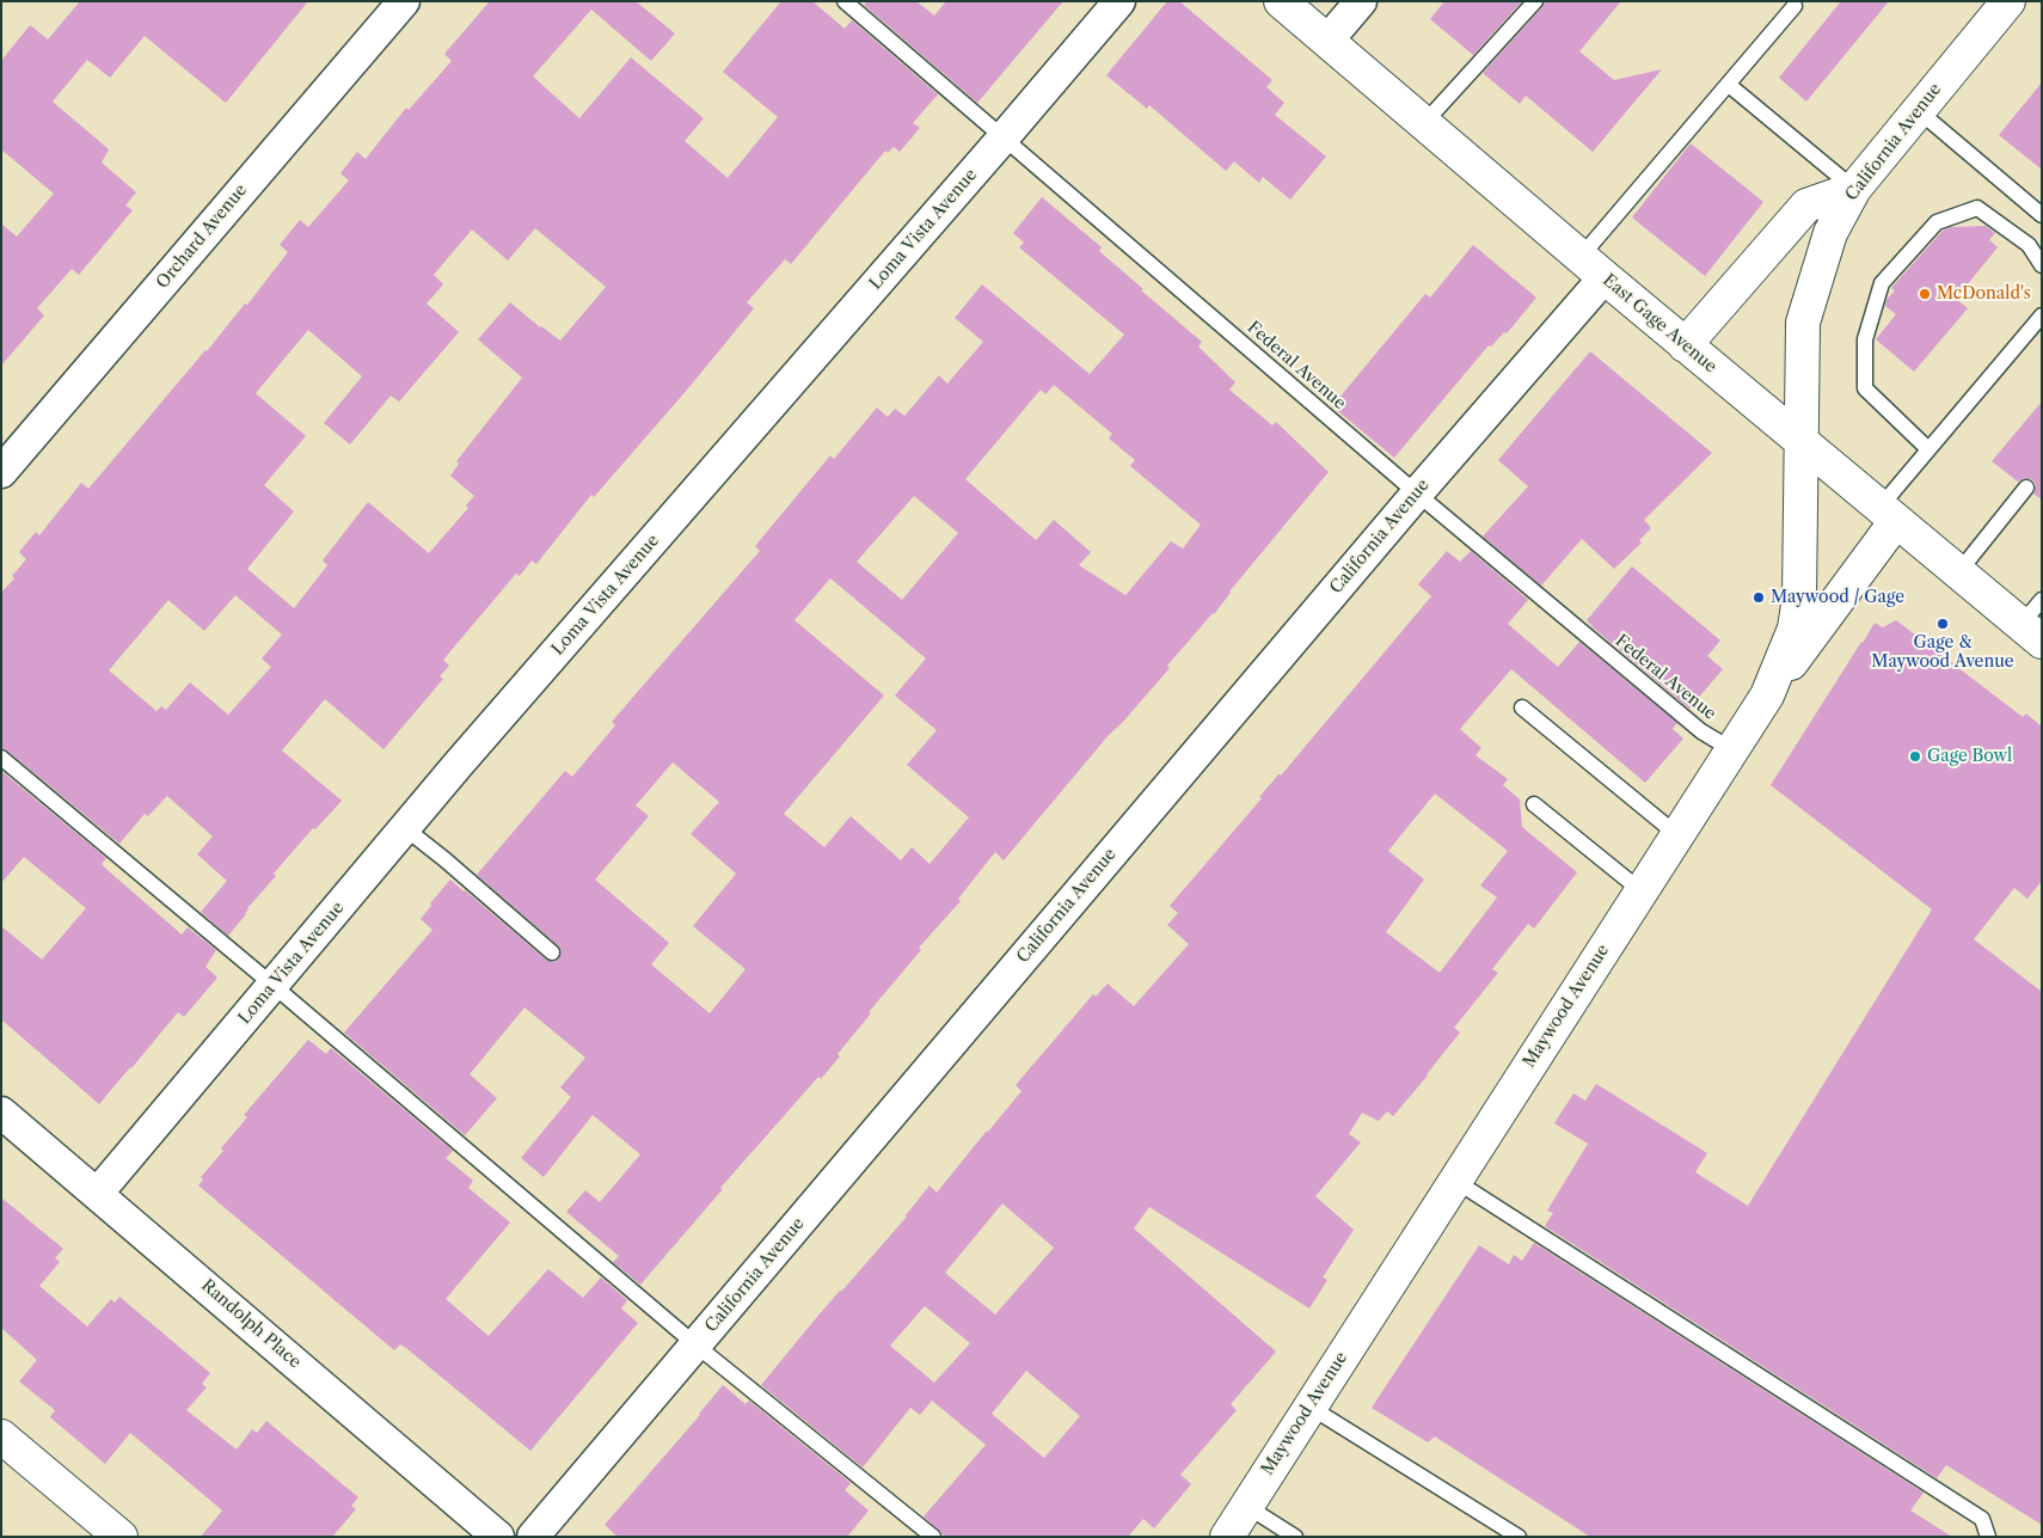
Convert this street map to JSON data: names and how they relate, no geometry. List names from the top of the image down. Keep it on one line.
{"streets":{"street":["California Avenue","Loma Vista Avenue","Orchard Avenue","East Gage Avenue","Maywood Avenue","Randolph Place"],"lane":["Federal Avenue"]},"crossings":[["California Avenue","East Gage Avenue"],["California Avenue","Federal Avenue"],["California Avenue","Maywood Avenue"],["Loma Vista Avenue","Federal Avenue"],["Loma Vista Avenue","Randolph Place"],["East Gage Avenue","Maywood Avenue"],["Federal Avenue","Maywood Avenue"]],"places":["McDonald's","Maywood / Gage","Gage & Maywood Avenue","Gage Bowl"]}
